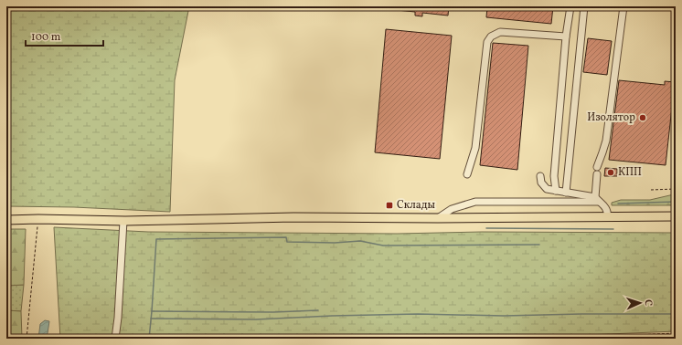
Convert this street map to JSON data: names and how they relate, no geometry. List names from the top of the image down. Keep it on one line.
{"places":{"other":["Изолятор","КПП"],"transit":["Склады"]},"scale_bar":"100 m","north":"right"}
